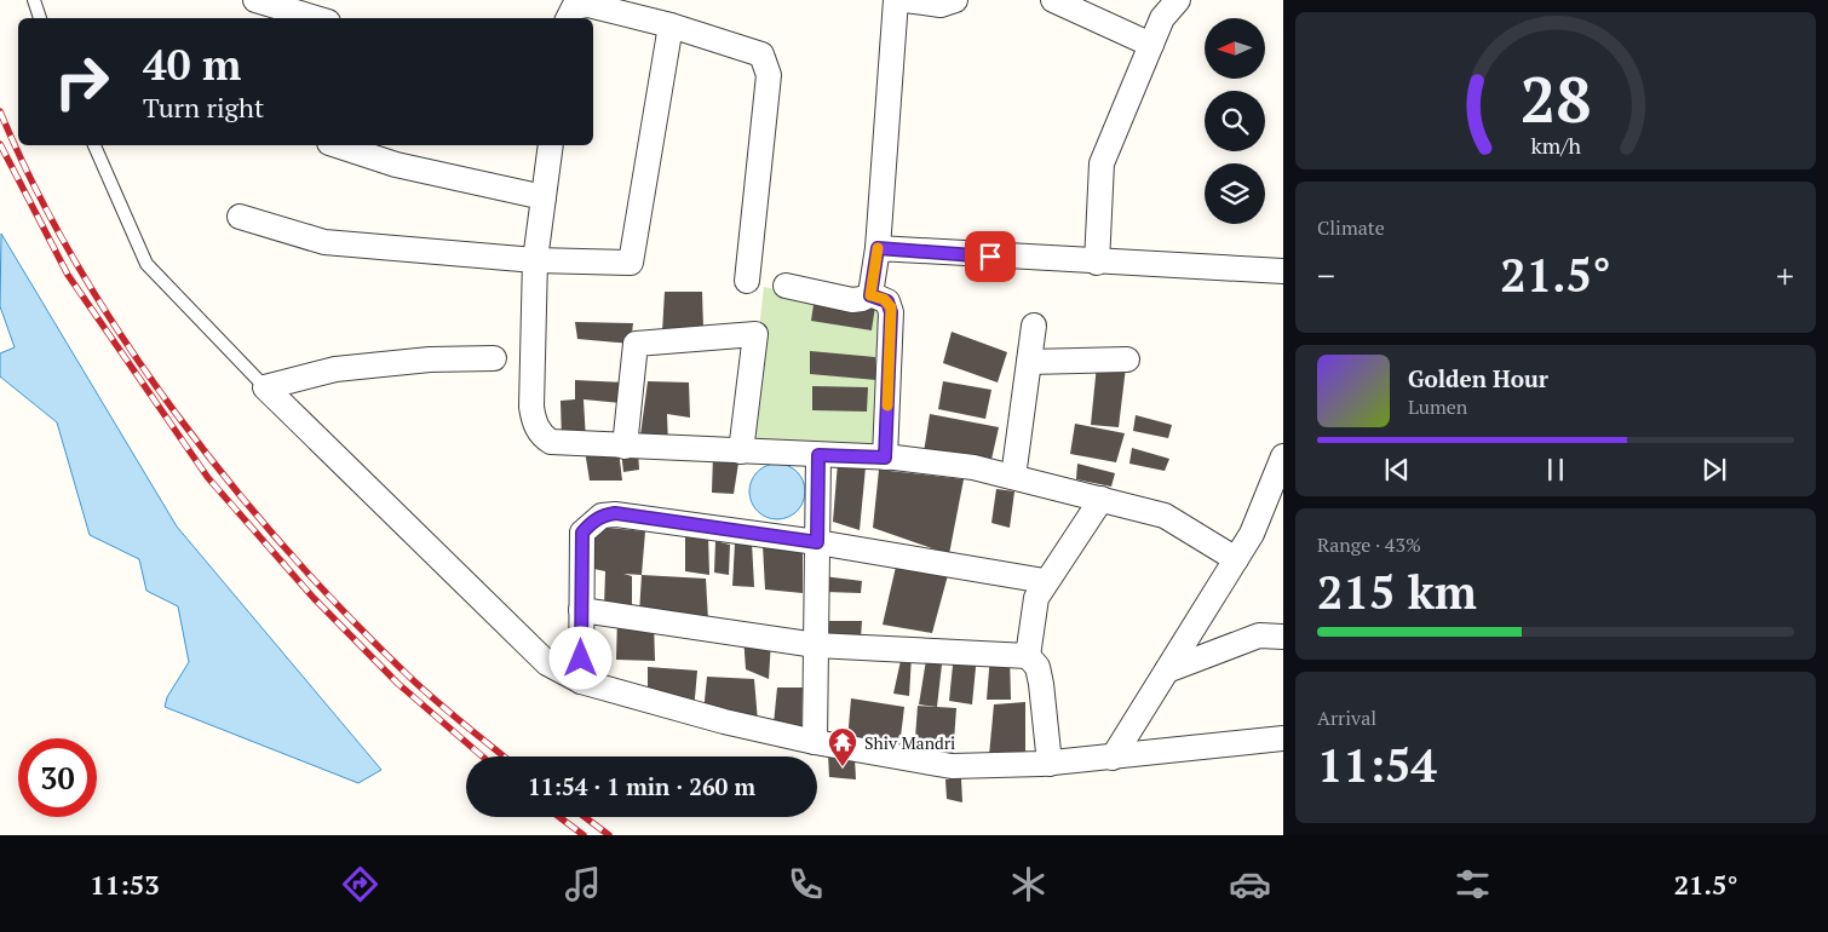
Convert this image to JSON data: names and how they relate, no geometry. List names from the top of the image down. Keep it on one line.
{"places":{"temple":["Shiv Mandri"]},"north":"left","page":{"turn":["40 m","Turn right"],"tile":["Climate",["Range · 43%","215 km"],["Arrival","11:54"]],"heat":["−","21.5°","+"],"song":["Golden Hour","Lumen"],"limit":"30","trip":"11:54 · 1 min · 260 m","tabs":["11:53","21.5°"],"gauge":["28","km/h"]}}
